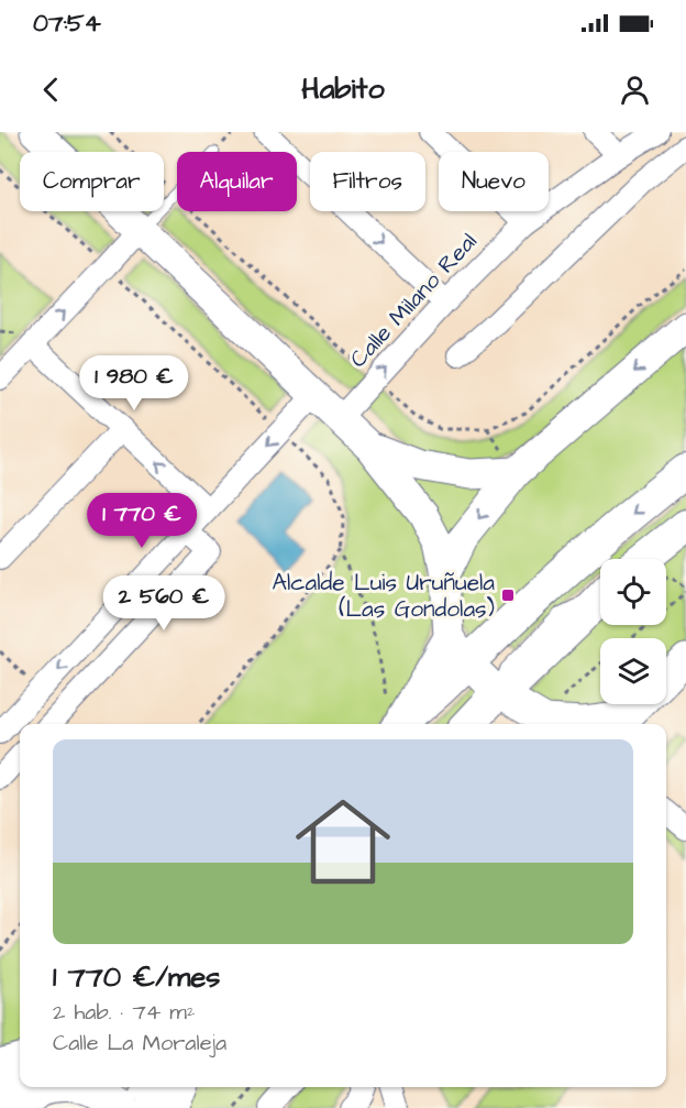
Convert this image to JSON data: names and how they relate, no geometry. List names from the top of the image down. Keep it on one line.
{"streets":{"street":["Calle Milano Real"]},"places":{"transit":["Alcalde Luis Uruñuela (Las Gondolas)"]},"page":{"status":"07:54","header":"Habito","chip":["Comprar","Alquilar","Filtros","Nuevo"],"price":["1 980 €","1 770 €","2 560 €"],"list":[{"name":"1 770 €/mes","note":"2 hab. · 74 m² · Calle La Moraleja"}]}}
